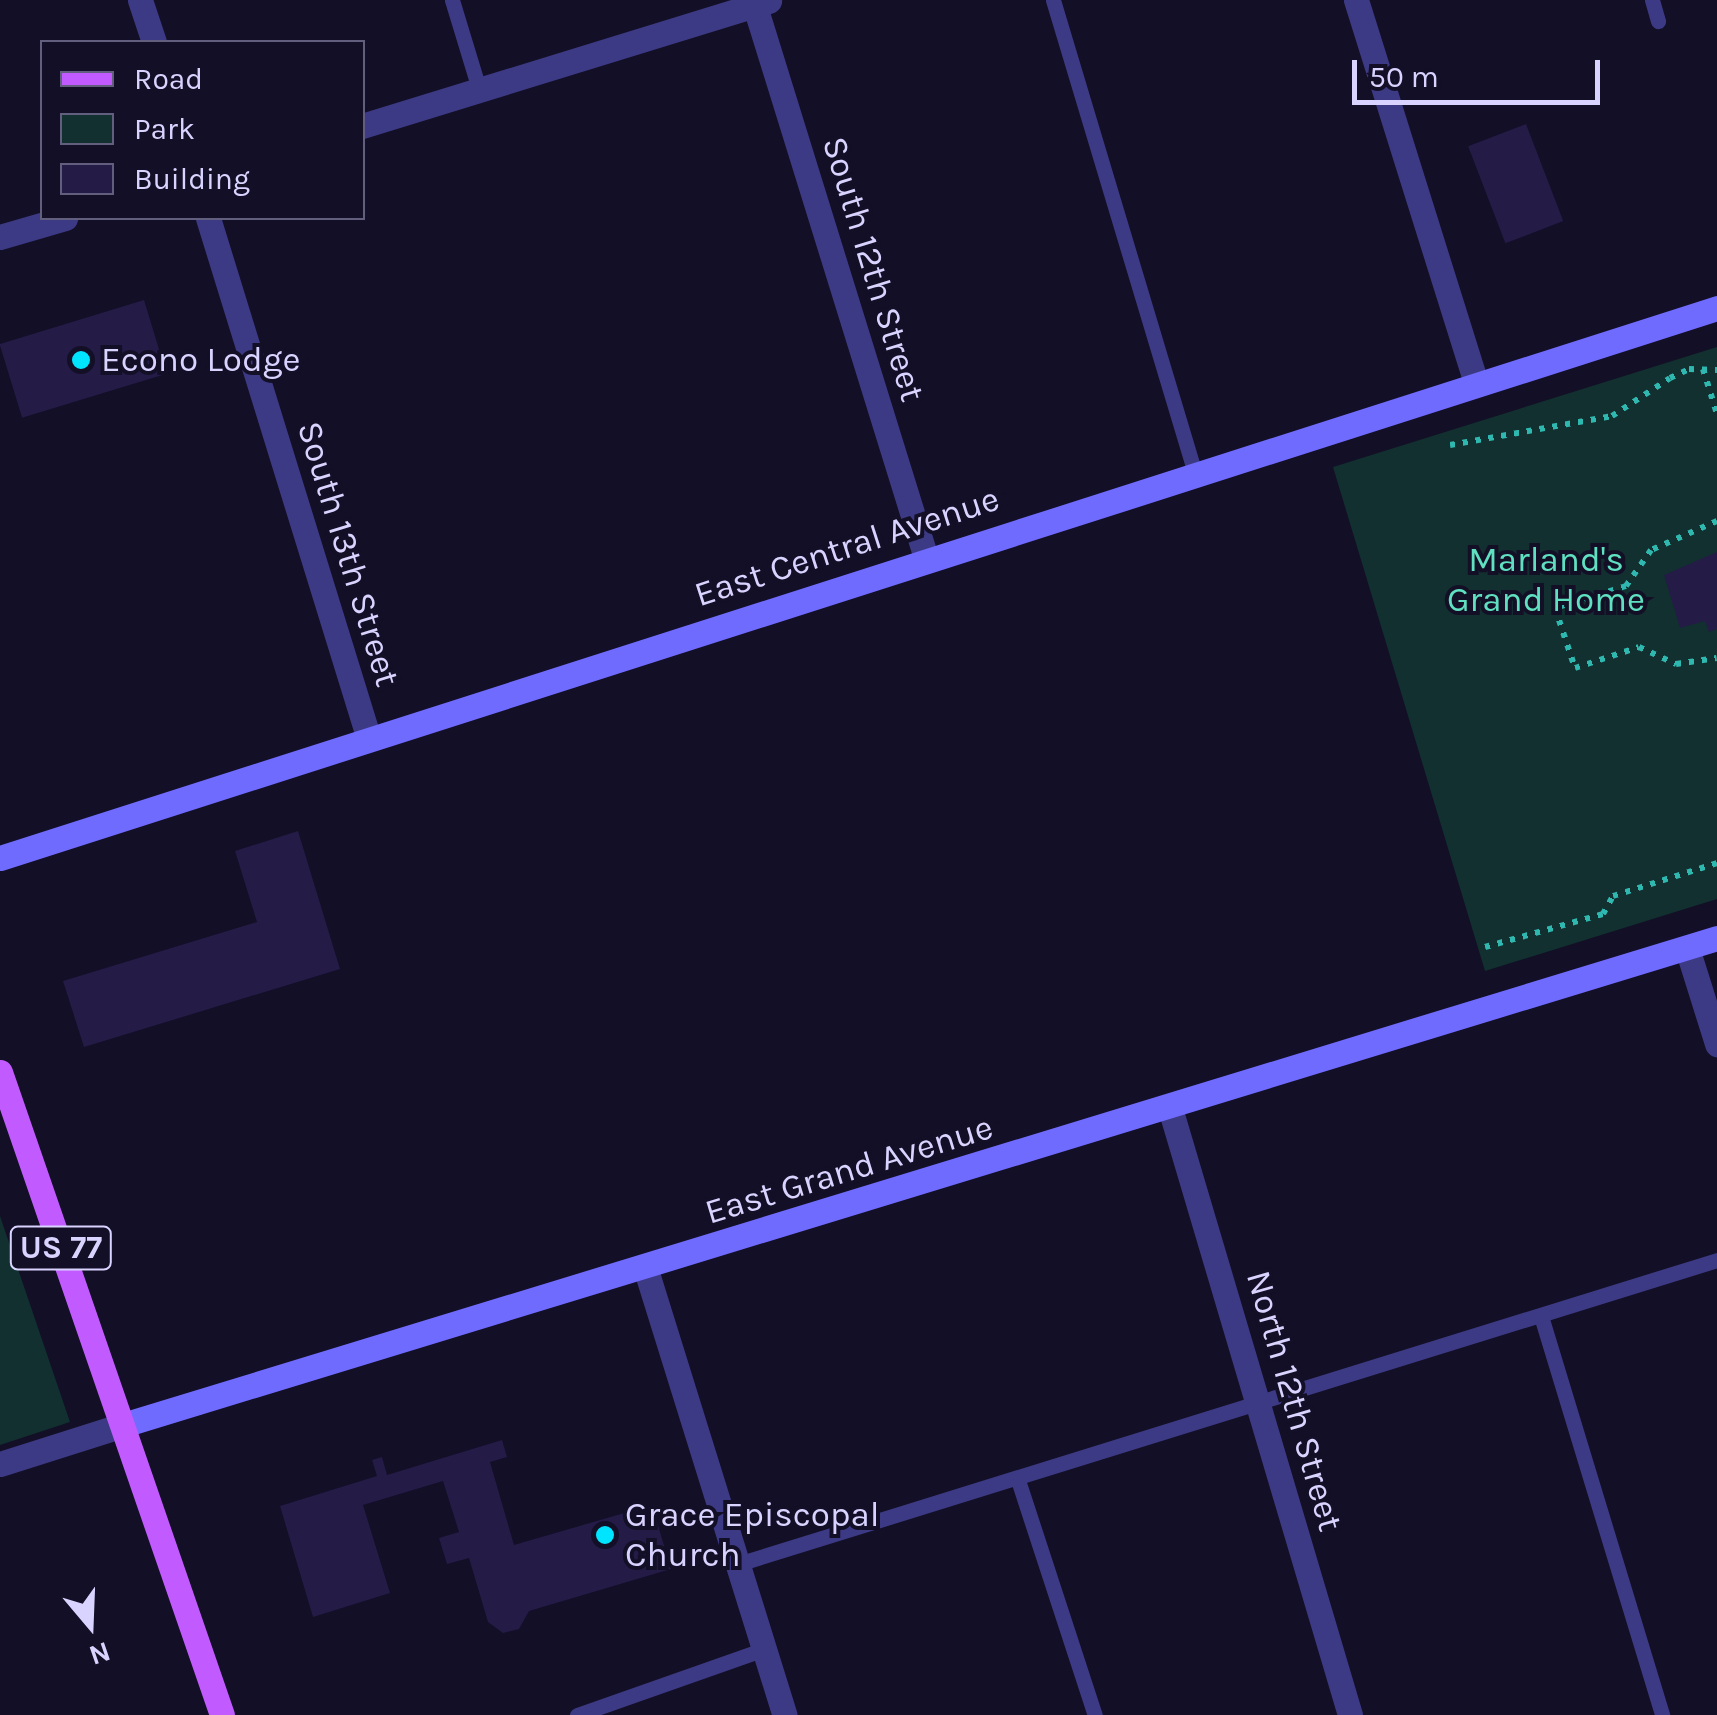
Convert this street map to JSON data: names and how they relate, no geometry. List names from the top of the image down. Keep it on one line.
{"streets":{"main road":["US 77"],"street":["South 12th Street","East Central Avenue","South 13th Street","East Grand Avenue","North 12th Street"]},"crossings":[["South 12th Street","East Central Avenue"],["East Central Avenue","South 13th Street"],["East Grand Avenue","US 77"],["East Grand Avenue","North 12th Street"]],"parks":["Marland's Grand Home"],"places":["Econo Lodge","Grace Episcopal Church"],"legend":["Road","Park","Building"],"scale_bar":"50 m","north":"bottom"}
